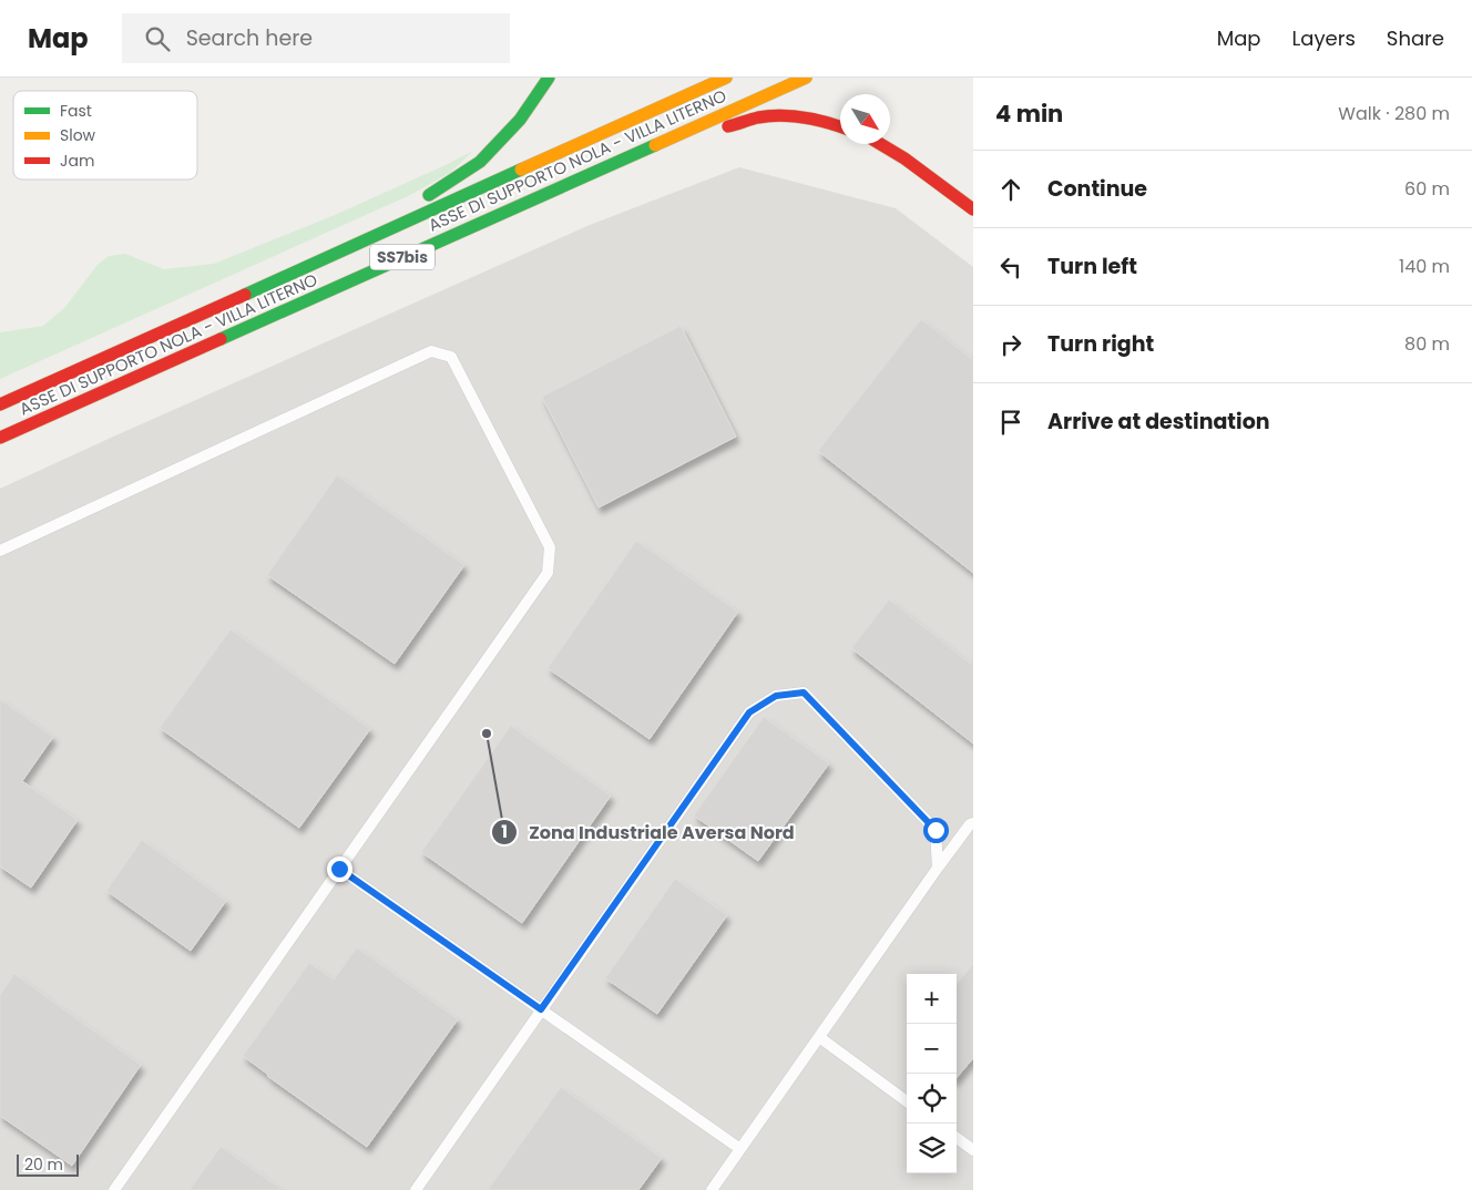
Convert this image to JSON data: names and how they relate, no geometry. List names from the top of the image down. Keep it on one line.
{"streets":{"highway":["ASSE DI SUPPORTO NOLA - VILLA LITERNO","SS7bis"]},"places":["Zona Industriale Aversa Nord"],"legend":["Fast","Slow","Jam"],"scale_bar":"20 m","north":"bottom right","page":{"header":"Map","search":"Search here","nav":["Map","Layers","Share"],"heading":["4 min","Walk · 280 m"],"list":[["Continue","60 m"],["Turn left","140 m"],["Turn right","80 m"],"Arrive at destination"],"map_buttons":["+","−"],"scale":"20 m"}}
